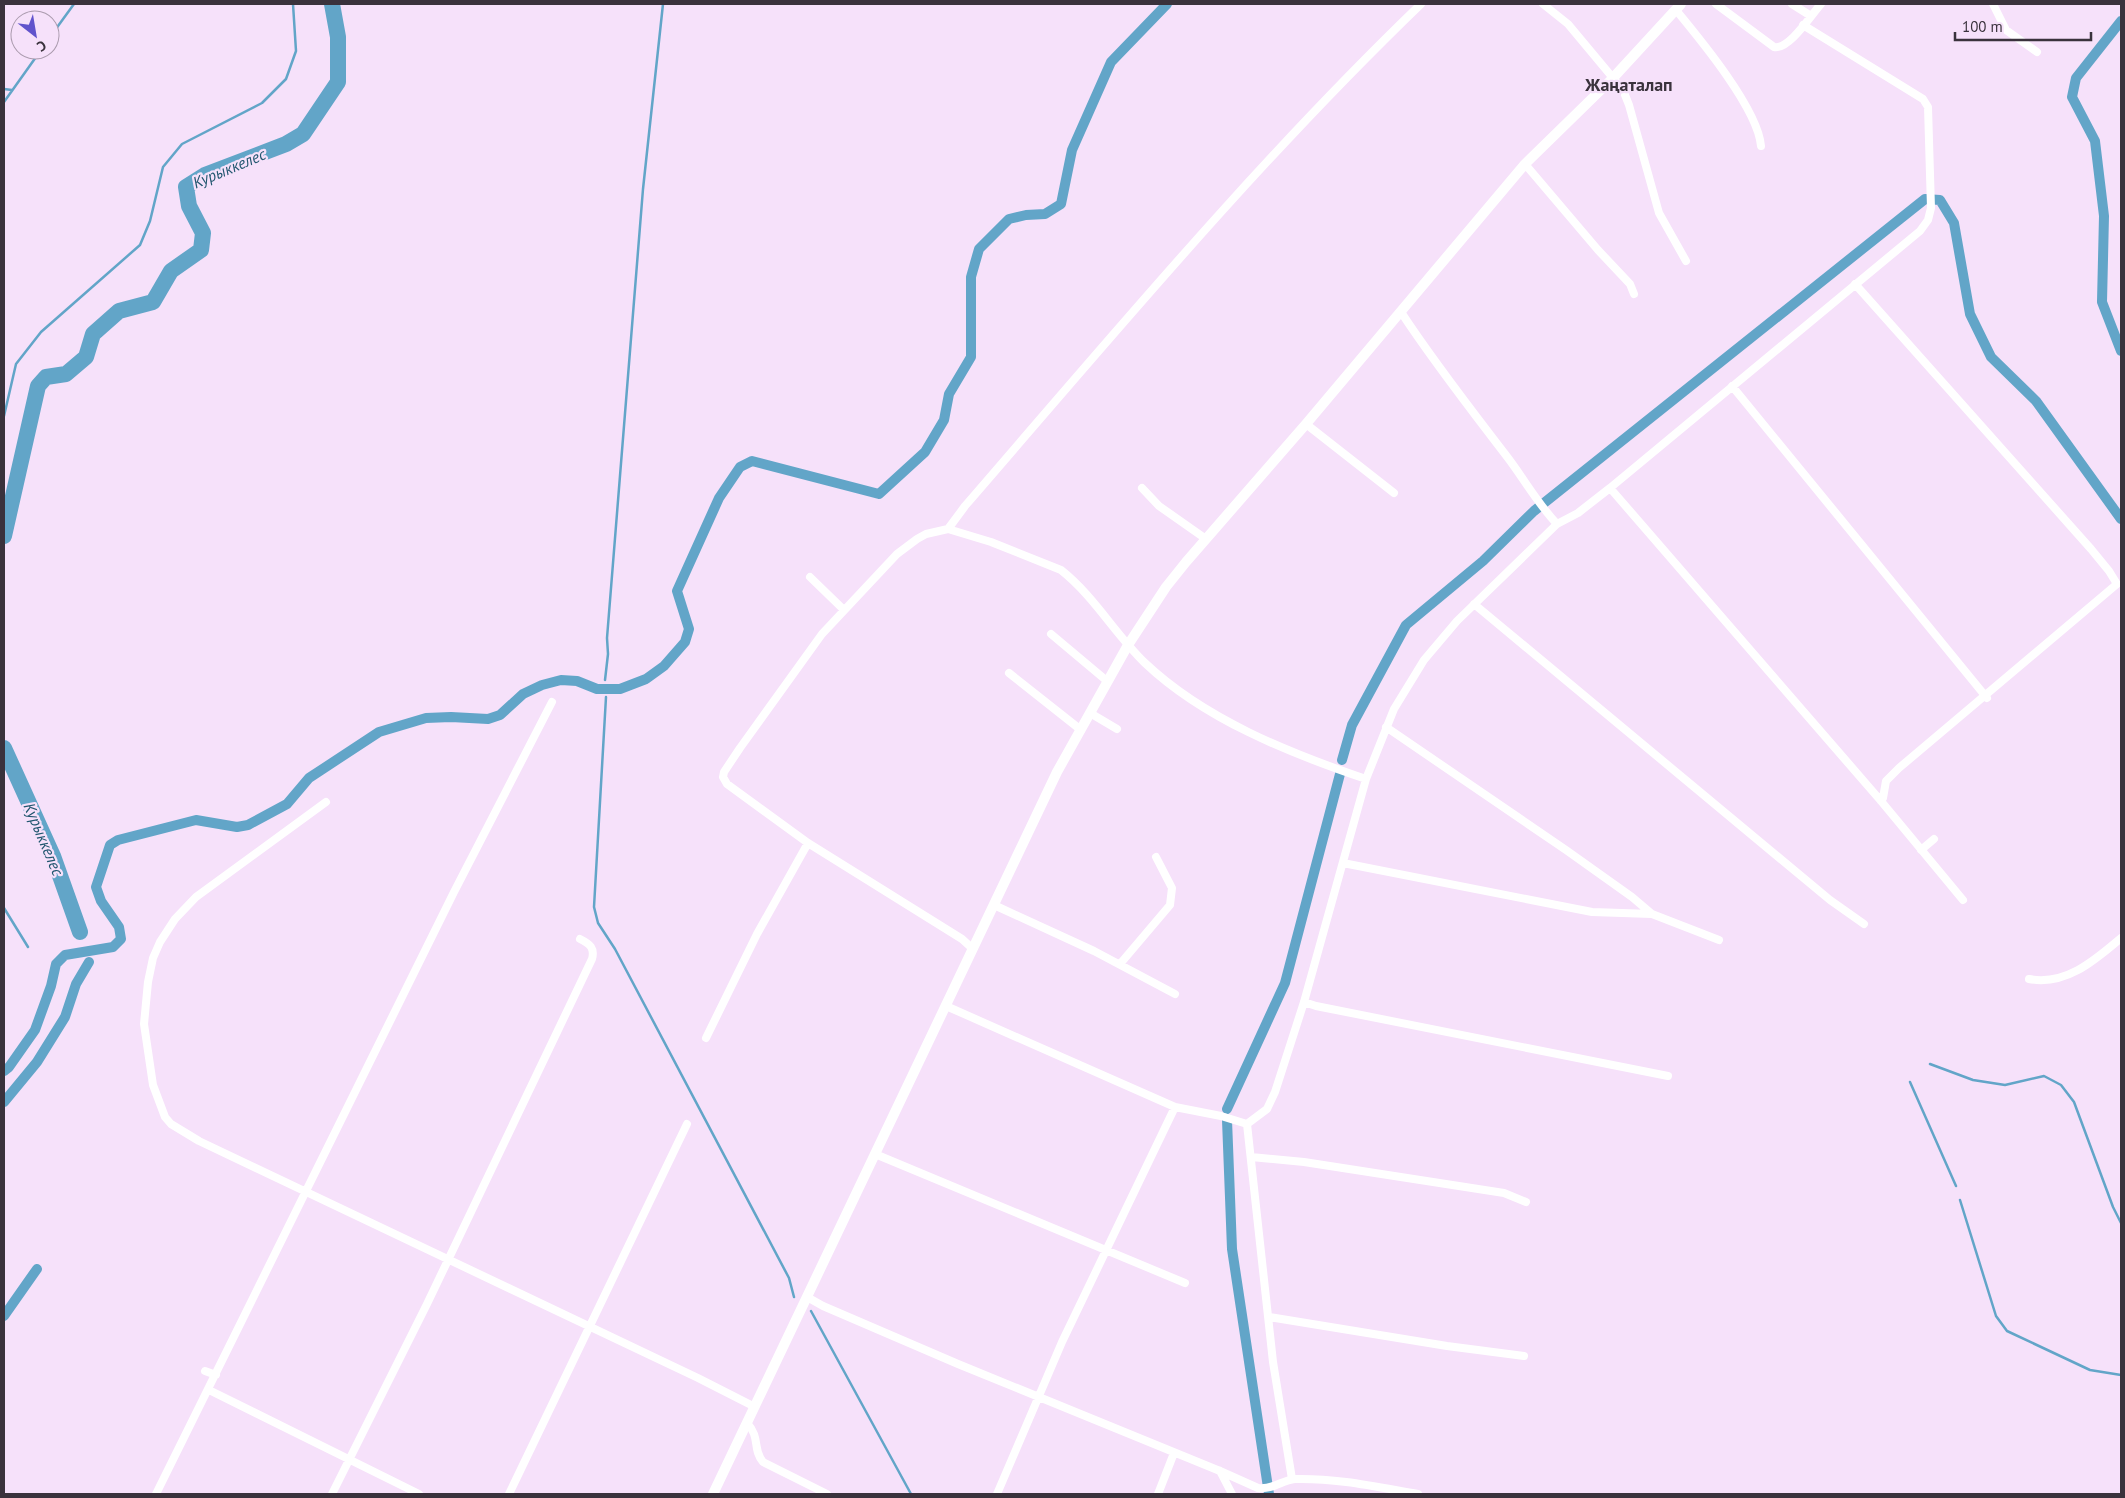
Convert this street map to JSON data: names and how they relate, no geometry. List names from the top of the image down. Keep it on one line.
{"districts":["Жаңаталап"],"water":["Курыккелес"],"scale_bar":"100 m","north":"bottom right"}
